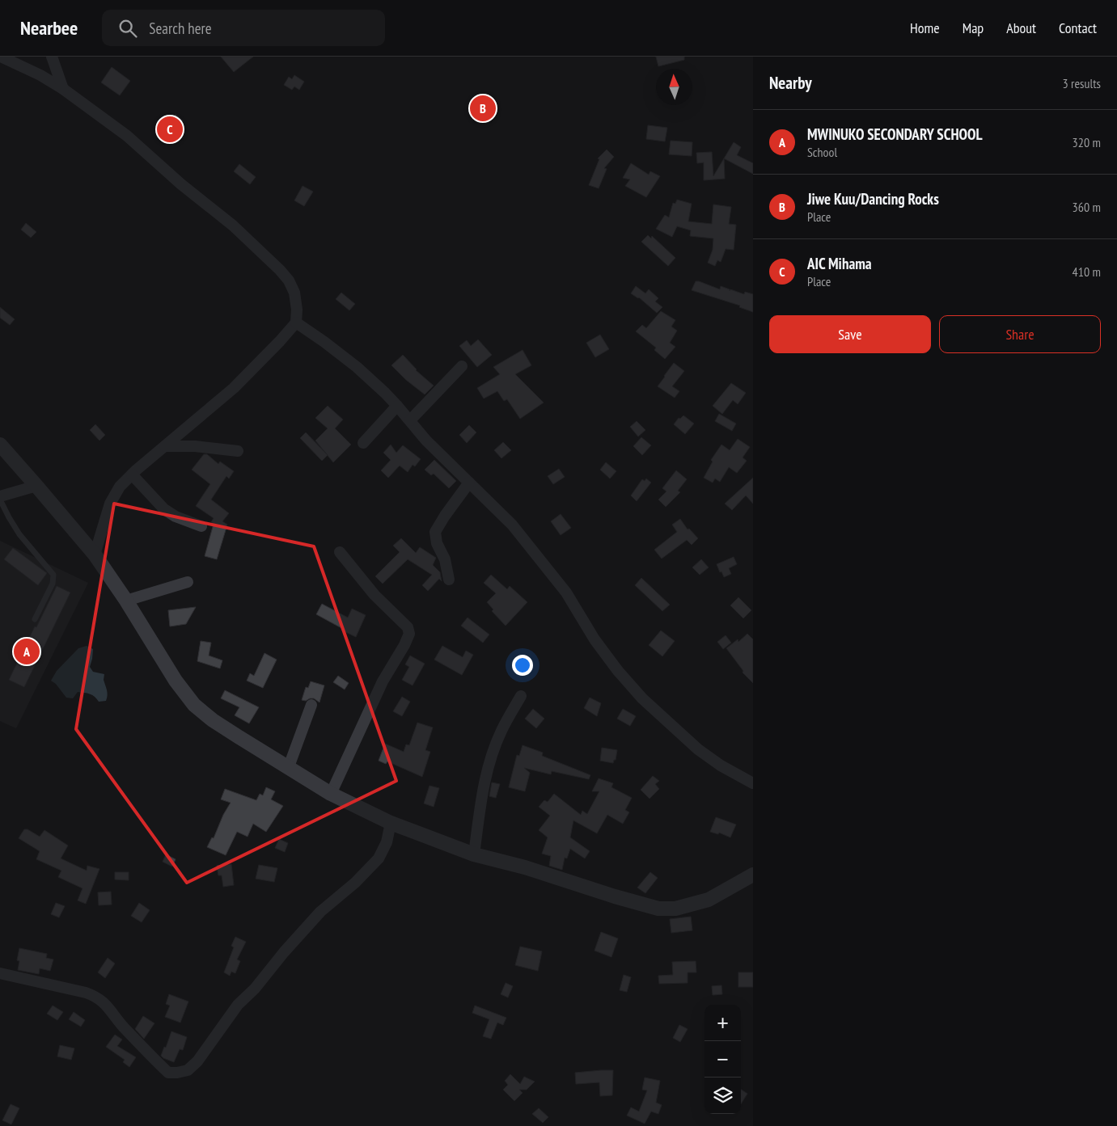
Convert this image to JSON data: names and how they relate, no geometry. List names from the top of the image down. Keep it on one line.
{"north":"top","page":{"header":"Nearbee","search":"Search here","nav":["Home","Map","About","Contact"],"heading":["Nearby","3 results"],"pins":["B","C","A"],"list":[{"mark":"A","name":"MWINUKO SECONDARY SCHOOL","note":"School","value":"320 m"},{"mark":"B","name":"Jiwe Kuu/Dancing Rocks","note":"Place","value":"360 m"},{"mark":"C","name":"AIC Mihama","note":"Place","value":"410 m"}],"buttons":["Save","Share"],"map_buttons":["+","−"]}}
